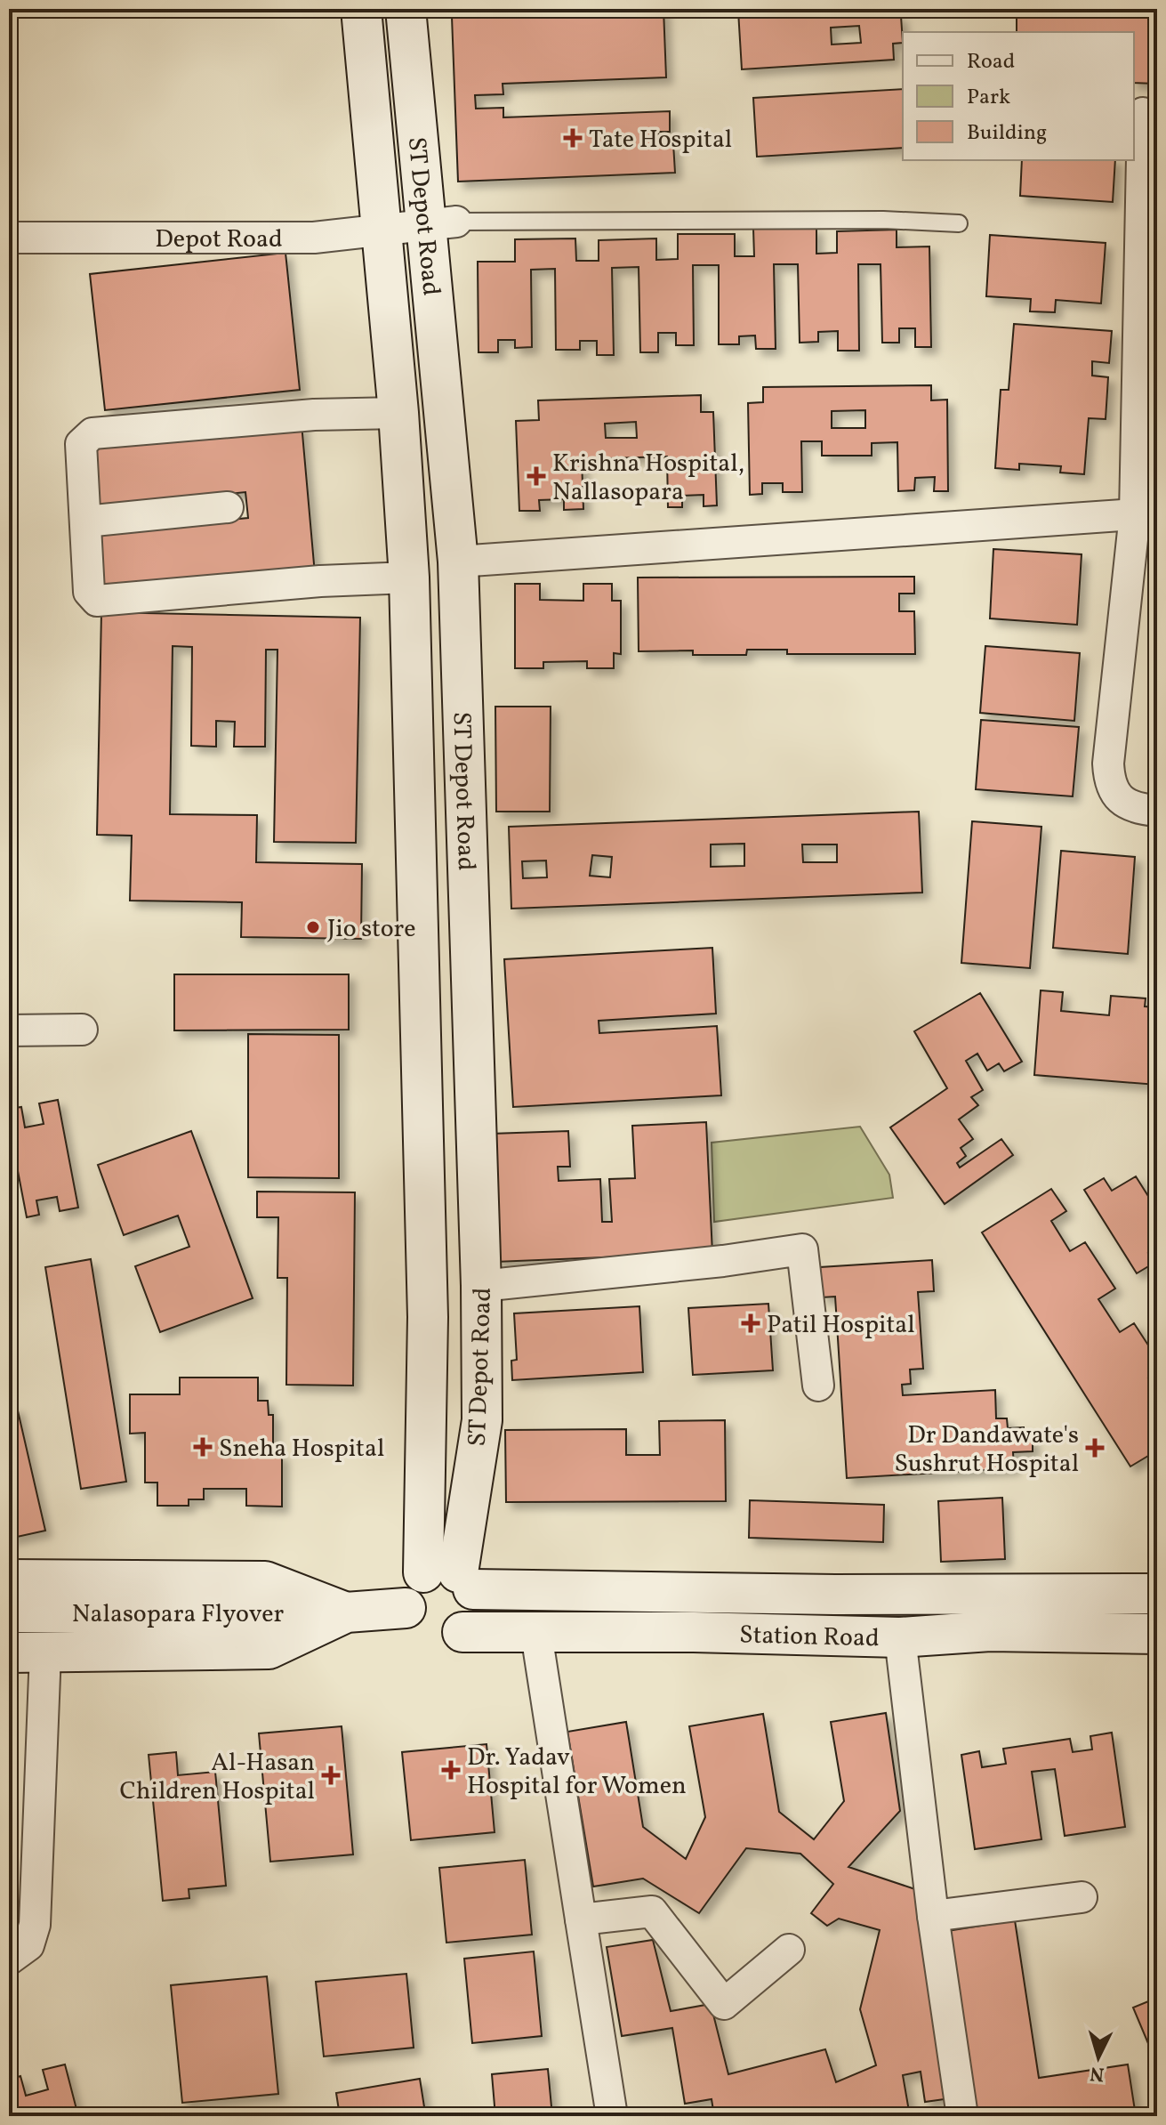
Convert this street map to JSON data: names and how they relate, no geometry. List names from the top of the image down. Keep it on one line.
{"streets":{"street":["ST Depot Road","Depot Road","Nalasopara Flyover","Station Road"]},"crossings":[["ST Depot Road","Depot Road"],["ST Depot Road","Nalasopara Flyover"],["ST Depot Road","Station Road"],["Nalasopara Flyover","Station Road"]],"places":{"health":["Tate Hospital","Krishna Hospital, Nallasopara","Patil Hospital","Sneha Hospital","Dr Dandawate's Sushrut Hospital","Dr. Yadav Hospital for Women","Al-Hasan Children Hospital"],"other":["Jio store"]},"legend":["Road","Park","Building"],"north":"bottom"}
